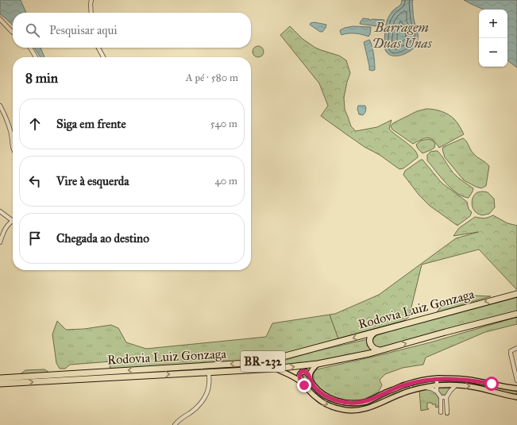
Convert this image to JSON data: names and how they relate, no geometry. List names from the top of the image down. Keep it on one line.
{"streets":{"highway":["Rodovia Luiz Gonzaga","BR-232"]},"water":["Barragem Duas Unas"],"page":{"map_buttons":["+","−"],"search":"Pesquisar aqui","heading":["8 min","A pé · 580 m"],"list":[["Siga em frente","540 m"],["Vire à esquerda","40 m"],"Chegada ao destino"]}}
